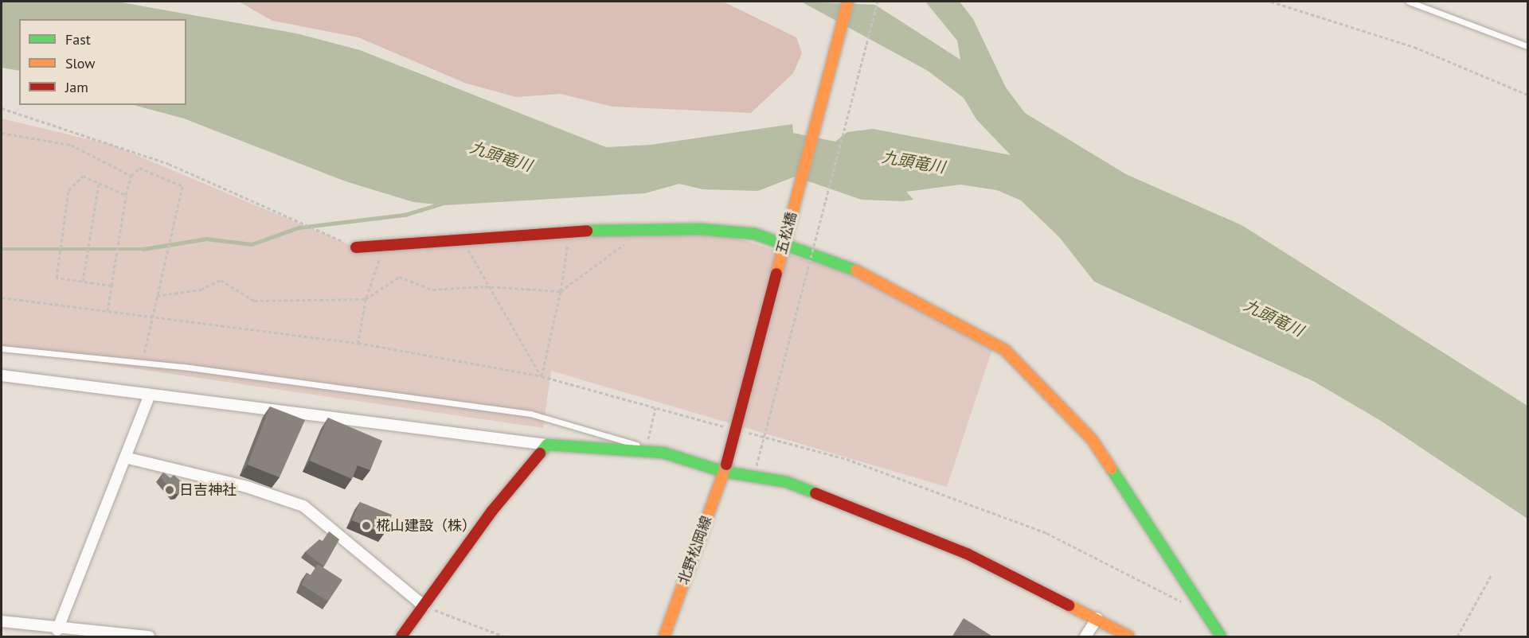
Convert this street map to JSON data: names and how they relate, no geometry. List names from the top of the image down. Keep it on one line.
{"streets":{"street":["五松橋","北野松岡線"]},"crossings":[["五松橋","北野松岡線"]],"water":["九頭竜川"],"places":["日吉神社","椛山建設（株）"],"legend":["Fast","Slow","Jam"]}
